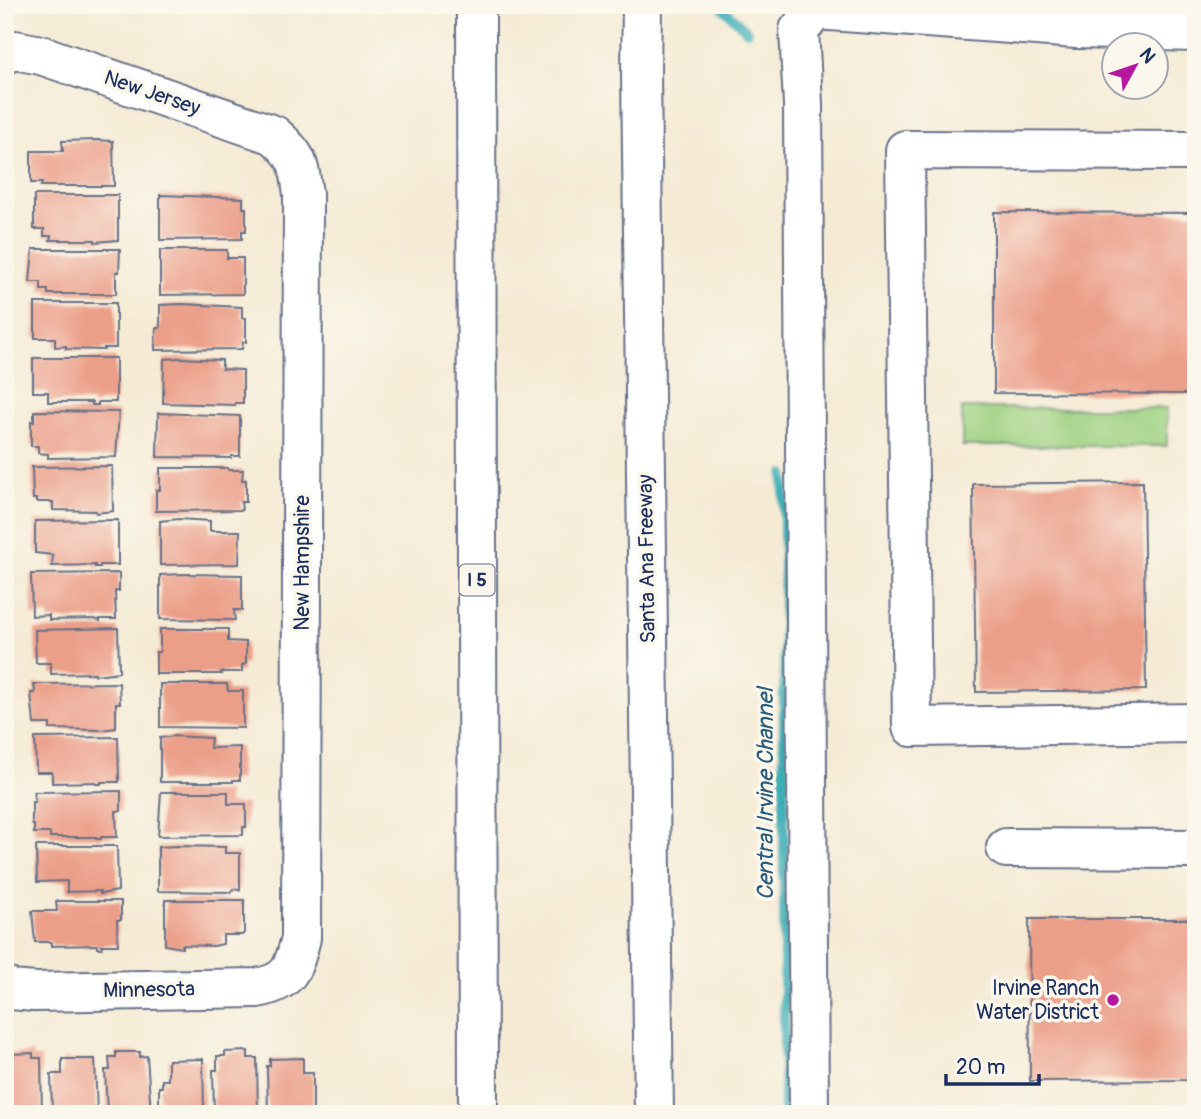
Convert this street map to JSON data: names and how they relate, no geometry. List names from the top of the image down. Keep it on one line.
{"streets":{"main road":["New Jersey","Santa Ana Freeway","New Hampshire","I 5","Minnesota"]},"crossings":[["New Jersey","New Hampshire"],["New Hampshire","Minnesota"]],"water":["Central Irvine Channel"],"places":["Irvine Ranch Water District"],"scale_bar":"20 m","north":"top right"}
